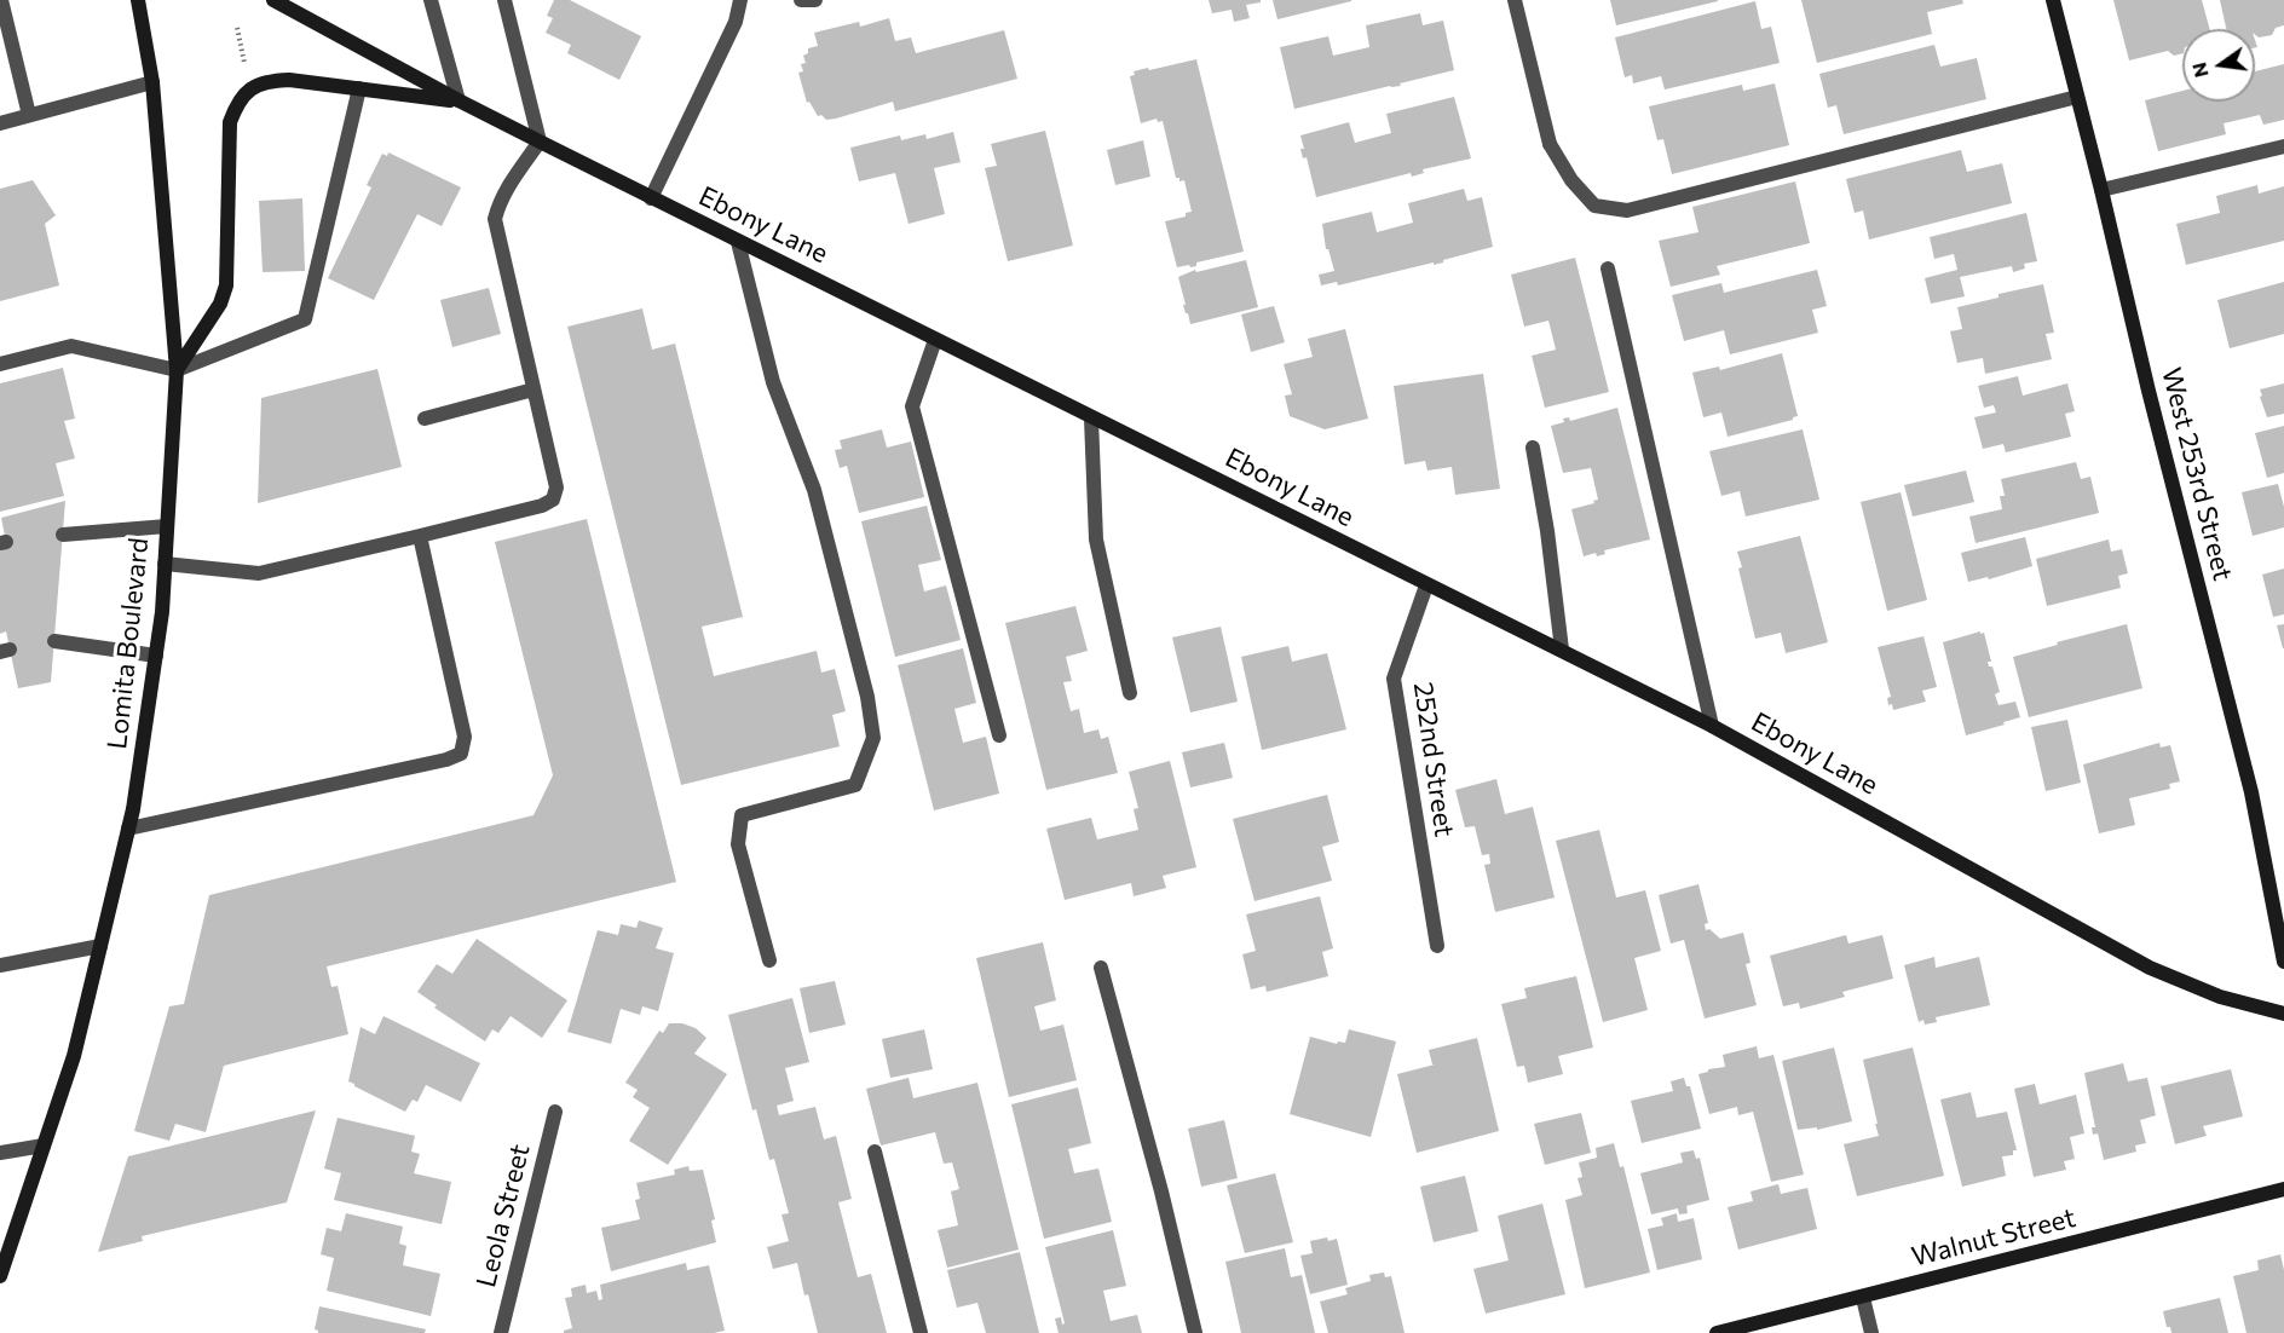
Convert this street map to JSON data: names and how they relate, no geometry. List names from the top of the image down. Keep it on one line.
{"streets":{"street":["Ebony Lane","West 253rd Street","Lomita Boulevard","252nd Street","Leola Street","Walnut Street"]},"crossings":[["Ebony Lane","252nd Street"]],"north":"left"}
